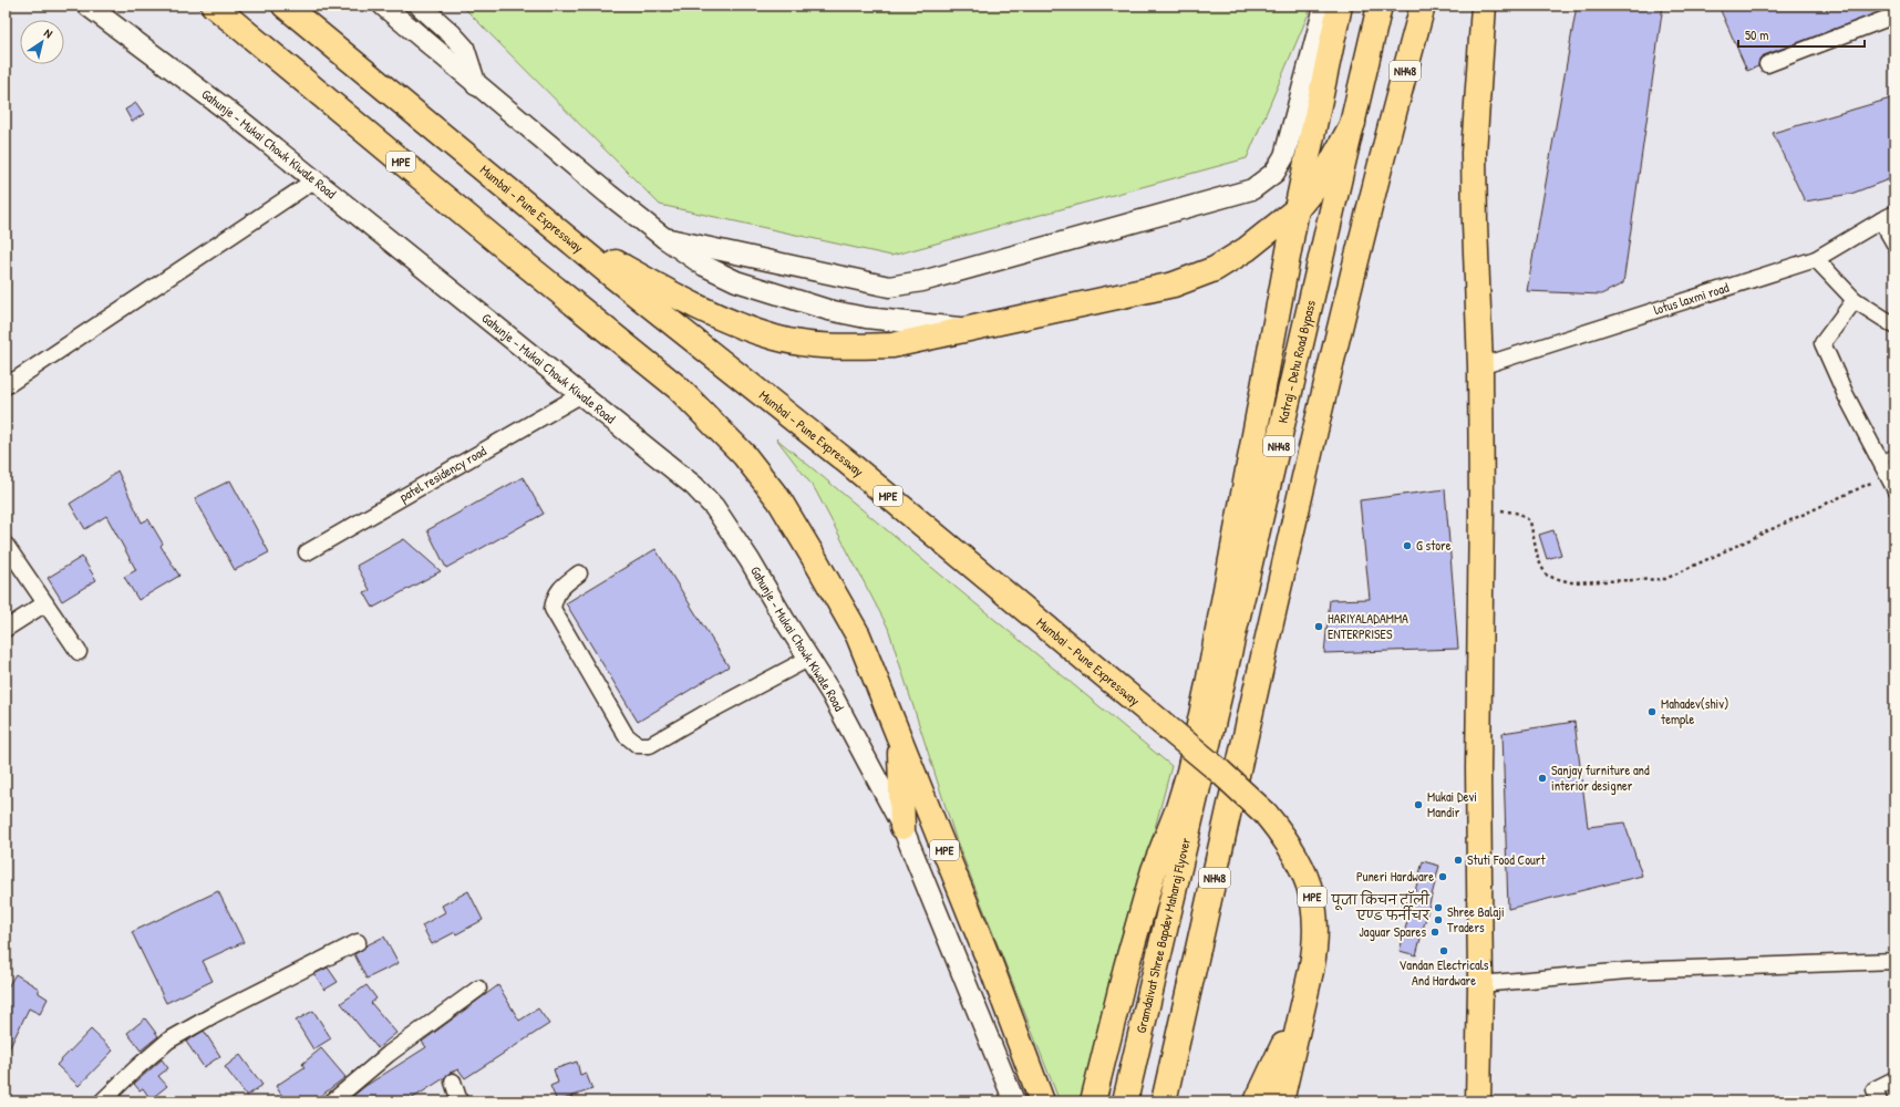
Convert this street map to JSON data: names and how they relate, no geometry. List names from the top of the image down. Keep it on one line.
{"streets":{"main road":["NH48","MPE","Mumbai - Pune Expressway","Katraj - Dehu Road Bypass","Gramdaivat Shree Bapdev Maharaj Flyover"],"street":["Gahunje - Mukai Chowk Kiwale Road","lotus laxmi road","patel residency road"]},"crossings":[["Gahunje - Mukai Chowk Kiwale Road","patel residency road"],["MPE","Mumbai - Pune Expressway"],["Katraj - Dehu Road Bypass","Gramdaivat Shree Bapdev Maharaj Flyover"]],"places":["G store","HARIYALADAMMA ENTERPRISES","Mahadev(shiv) temple","Sanjay furniture and interior designer","Mukai Devi Mandir","Stuti Food Court","Puneri Hardware","पूजा किचन ट्रॉली एण्ड फर्नीचर","Shree Balaji Traders","Jaguar Spares","Vandan Electricals And Hardware"],"scale_bar":"50 m","north":"top right"}
